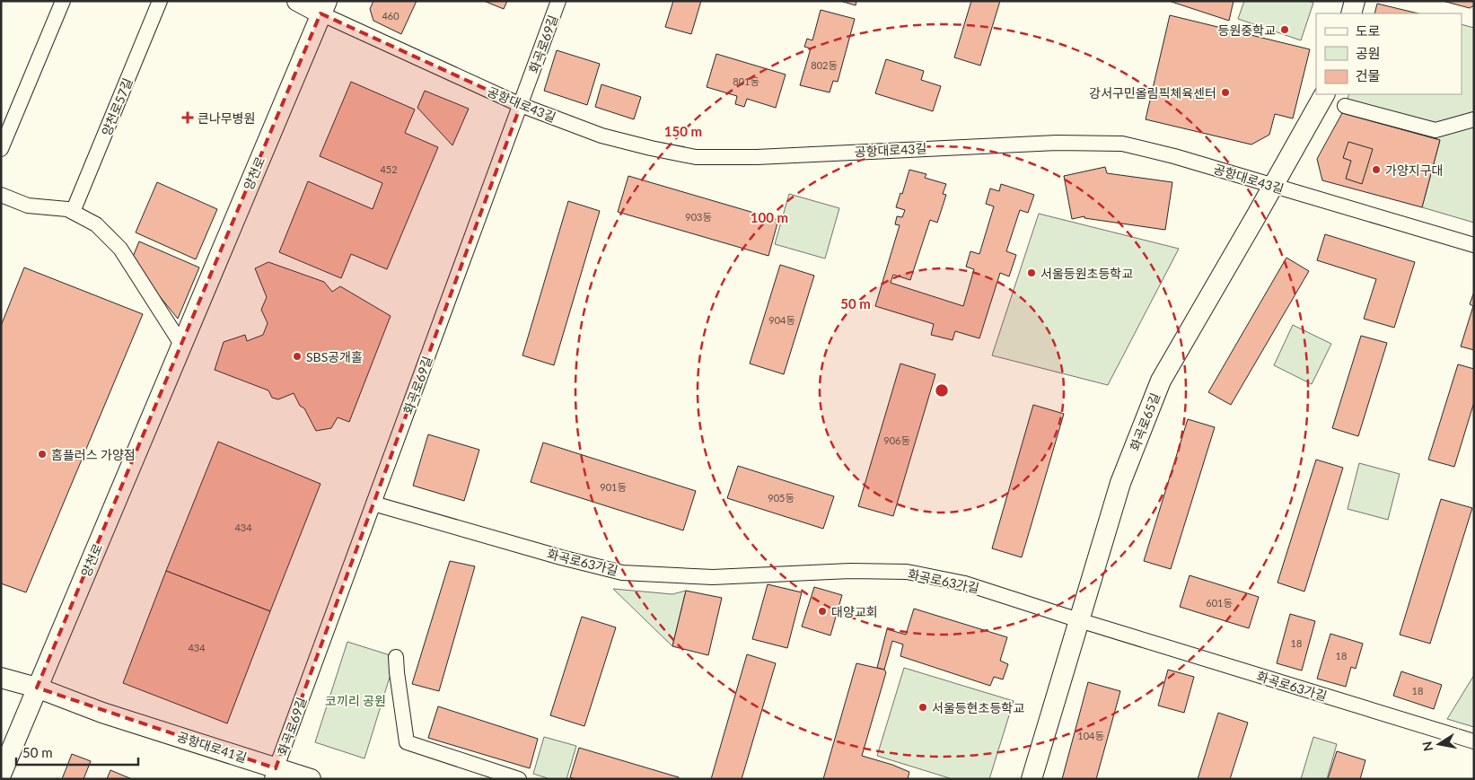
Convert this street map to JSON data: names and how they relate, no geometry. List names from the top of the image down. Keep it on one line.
{"streets":{"street":["화곡로69길","공항대로43길","양천로57길","양천로","화곡로65길","화곡로63가길","공항대로41길"]},"crossings":[["화곡로69길","공항대로43길"],["화곡로69길","화곡로63가길"],["화곡로69길","공항대로41길"],["공항대로43길","양천로"],["공항대로43길","화곡로65길"],["양천로","공항대로41길"],["화곡로65길","화곡로63가길"]],"parks":["코끼리 공원"],"places":{"other":["등원중학교","강서구민올림픽체육센터","가양지구대","서울등원초등학교","SBS공개홀","홈플러스 가양점","대양교회","서울등현초등학교"],"health":["큰나무병원"]},"house_numbers":["460","802동","801동","452","903동","904동","906동","901동","905동","434","601동","18","434","18","18","104동"],"legend":["도로","공원","건물"],"scale_bar":"50 m","north":"left","rings":["150 m","100 m","50 m"]}
